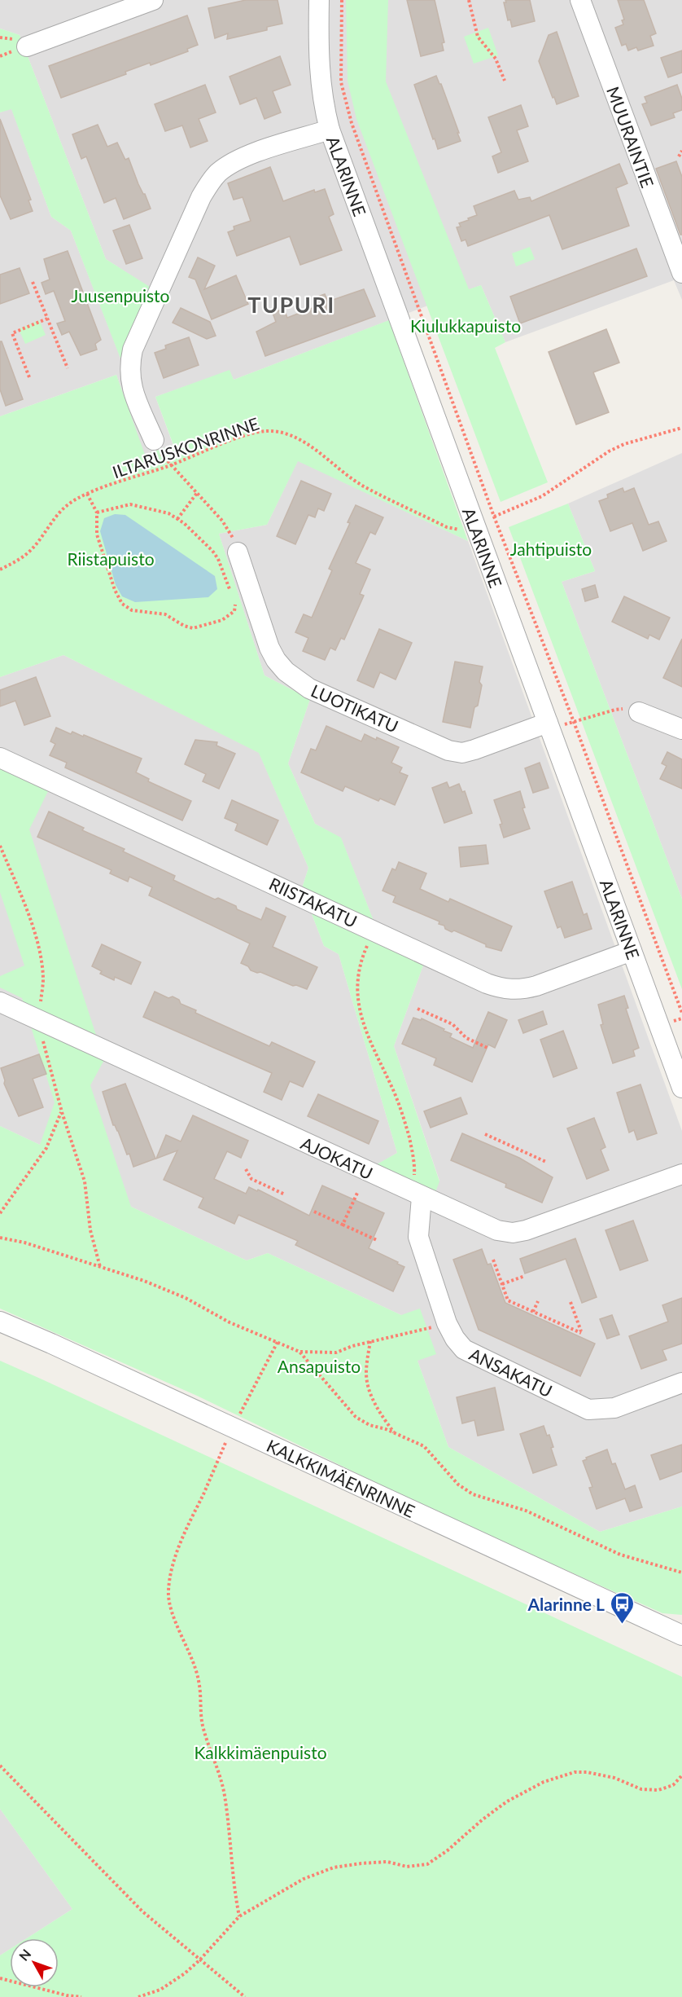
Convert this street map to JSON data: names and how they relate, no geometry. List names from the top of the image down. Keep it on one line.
{"streets":{"street":["MUURAINTIE","ALARINNE","LUOTIKATU","RIISTAKATU","AJOKATU","ANSAKATU","KALKKIMÄENRINNE"],"path":["ILTARUSKONRINNE"]},"crossings":[["ALARINNE","ILTARUSKONRINNE"],["ALARINNE","LUOTIKATU"],["ALARINNE","RIISTAKATU"],["AJOKATU","ANSAKATU"]],"districts":["TUPURI"],"parks":["Juusenpuisto","Kiulukkapuisto","Jahtipuisto","Riistapuisto","Ansapuisto","Kalkkimäenpuisto"],"places":{"bus stop":["Alarinne L"]},"north":"top left"}
